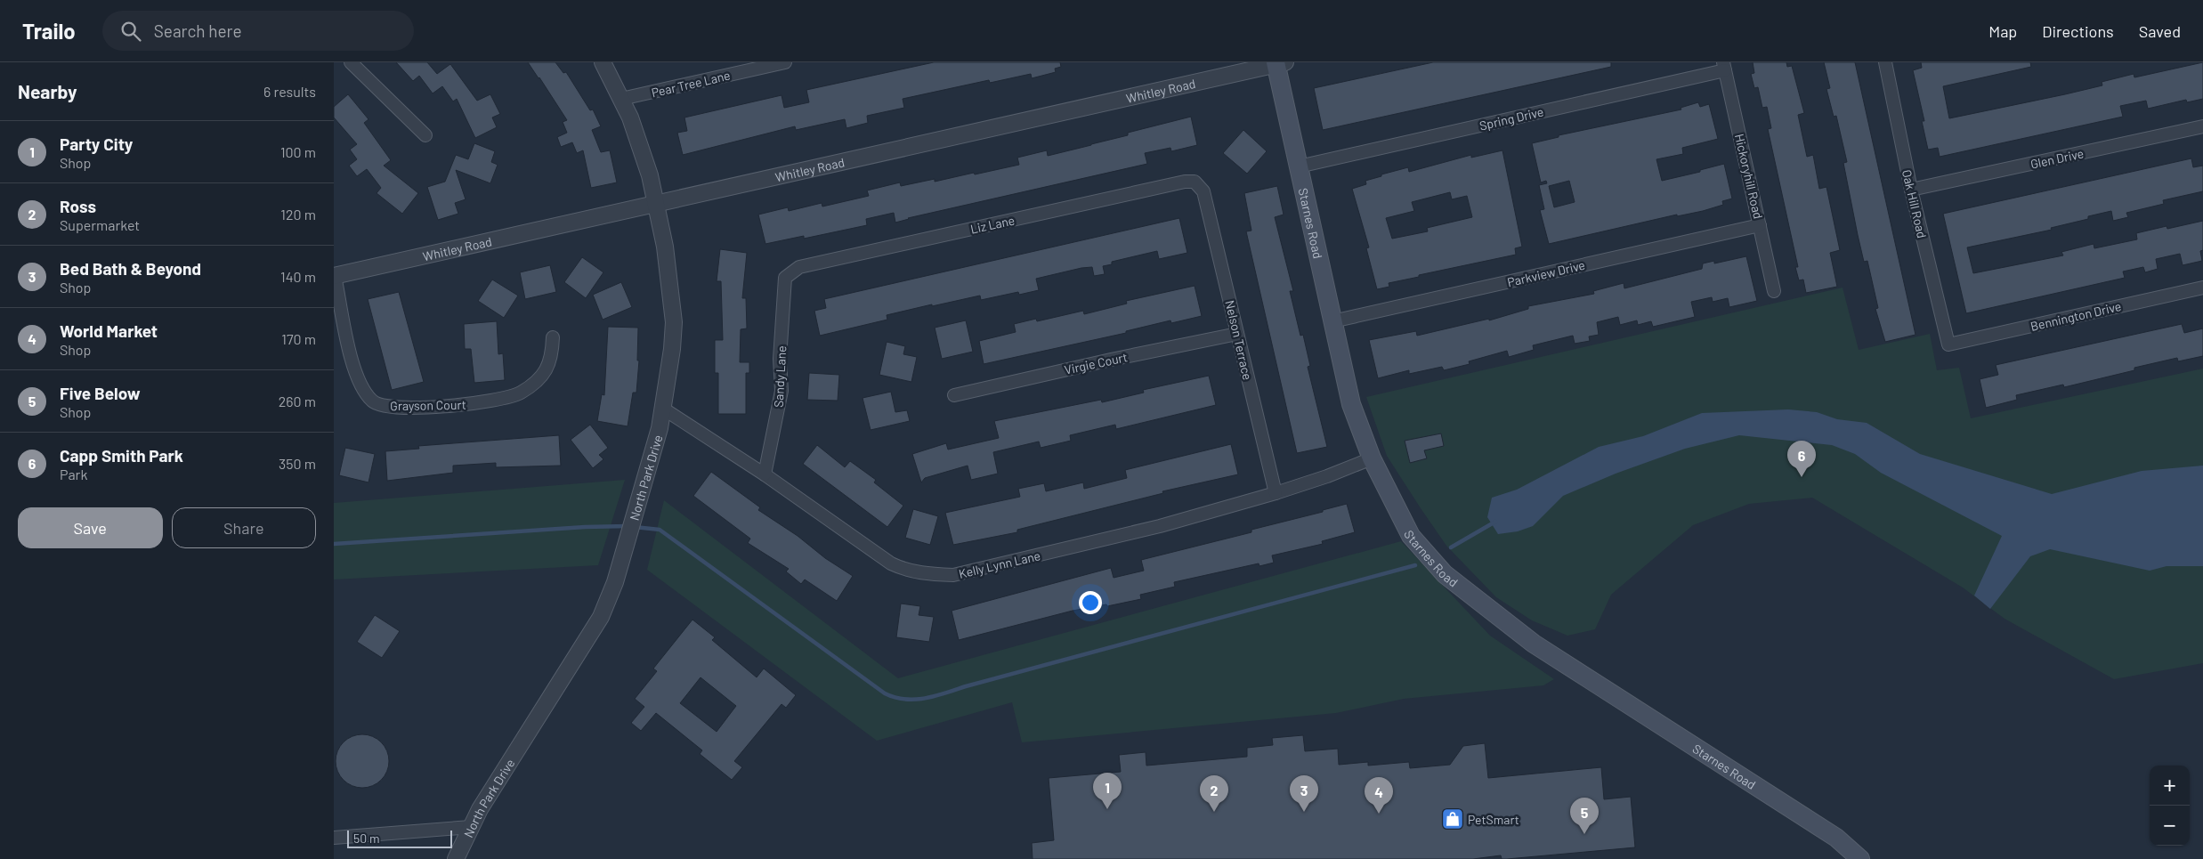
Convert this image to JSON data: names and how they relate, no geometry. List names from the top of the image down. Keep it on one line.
{"streets":{"main road":["Starnes Road"],"street":["Pear Tree Lane","Whitley Road","Spring Drive","Glen Drive","Hickoryhill Road","Oak Hill Road","Liz Lane","Parkview Drive","Bennington Drive","Nelson Terrace","Virgie Court","Sandy Lane","Grayson Court","North Park Drive","Kelly Lynn Lane"]},"crossings":[["Pear Tree Lane","North Park Drive"],["Whitley Road","Starnes Road"],["Whitley Road","Grayson Court"],["Whitley Road","North Park Drive"],["Spring Drive","Hickoryhill Road"],["Spring Drive","Starnes Road"],["Glen Drive","Oak Hill Road"],["Hickoryhill Road","Parkview Drive"],["Oak Hill Road","Bennington Drive"],["Starnes Road","Parkview Drive"],["Starnes Road","Kelly Lynn Lane"],["Liz Lane","Nelson Terrace"],["Liz Lane","Sandy Lane"],["Nelson Terrace","Virgie Court"],["Nelson Terrace","Kelly Lynn Lane"],["Sandy Lane","Kelly Lynn Lane"],["North Park Drive","Kelly Lynn Lane"]],"places":{"shop":["PetSmart"]},"scale_bar":"50 m","page":{"header":"Trailo","search":"Search here","nav":["Map","Directions","Saved"],"heading":["Nearby","6 results"],"list":[{"mark":"1","name":"Party City","note":"Shop","value":"100 m"},{"mark":"2","name":"Ross","note":"Supermarket","value":"120 m"},{"mark":"3","name":"Bed Bath & Beyond","note":"Shop","value":"140 m"},{"mark":"4","name":"World Market","note":"Shop","value":"170 m"},{"mark":"5","name":"Five Below","note":"Shop","value":"260 m"},{"mark":"6","name":"Capp Smith Park","note":"Park","value":"350 m"}],"pins":["6","1","2","3","4","5"],"buttons":["Save","Share"],"map_buttons":["+","−"],"scale":"50 m"}}
